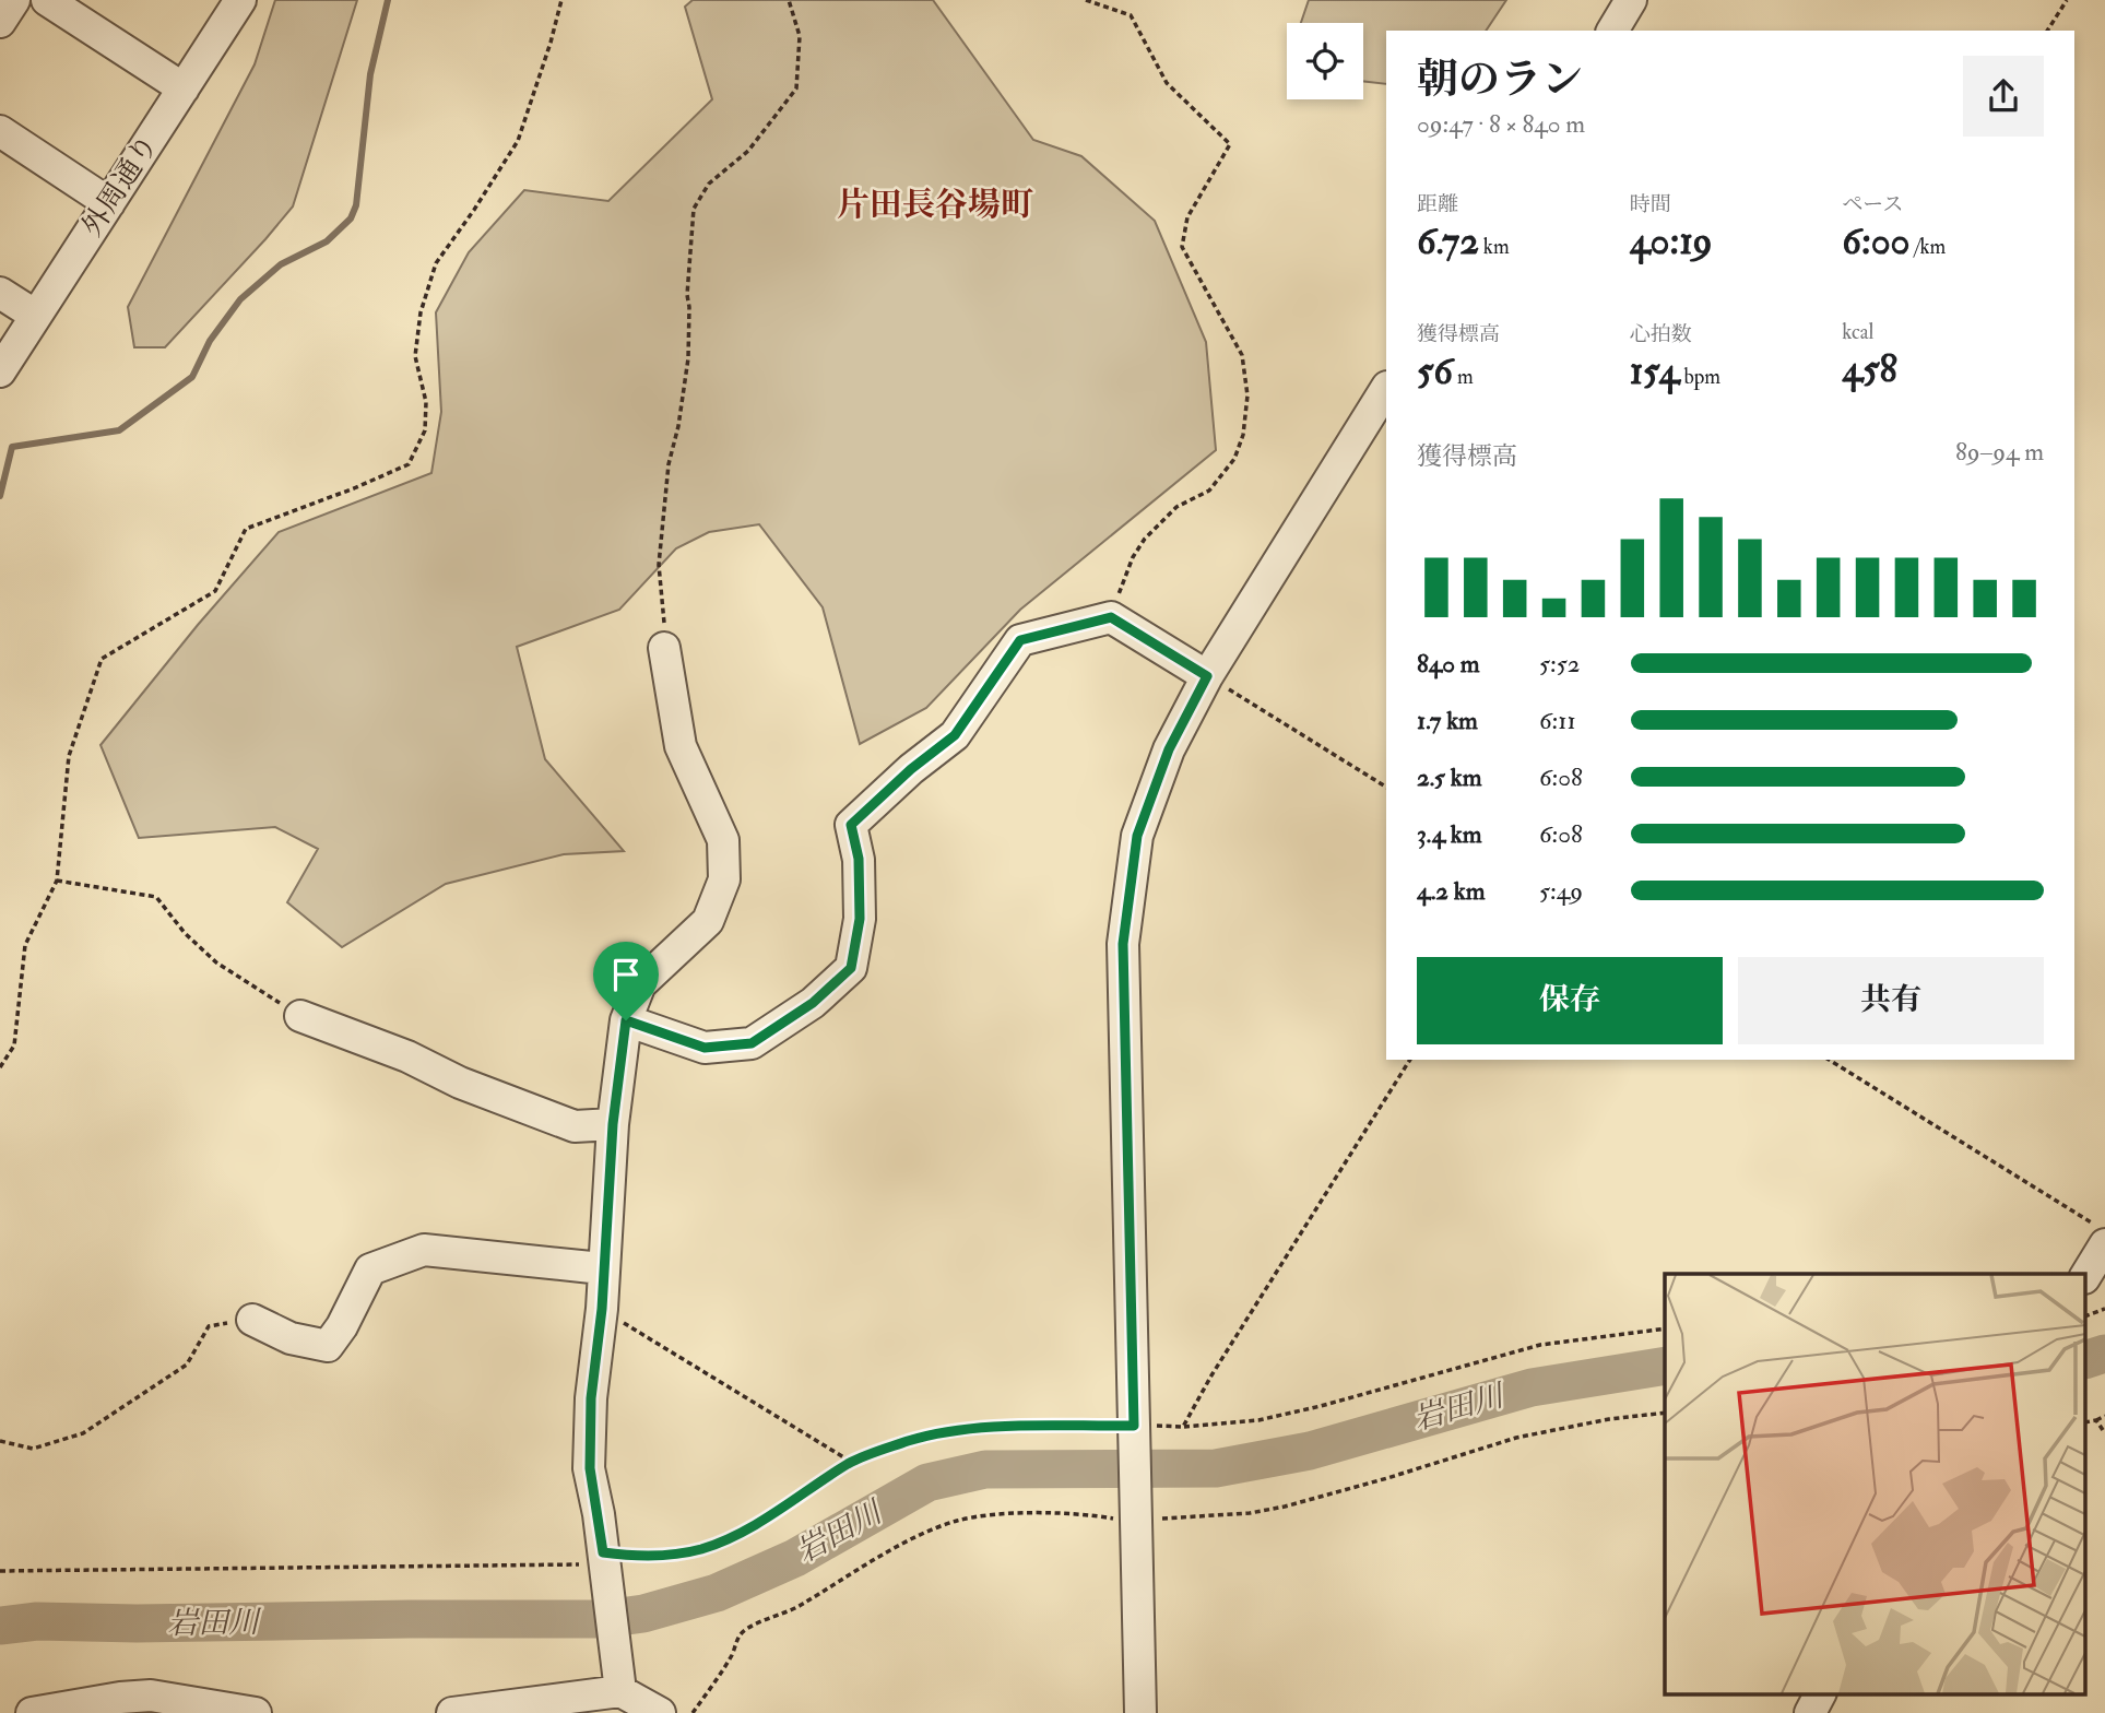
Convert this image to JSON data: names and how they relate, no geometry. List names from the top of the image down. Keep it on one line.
{"streets":{"street":["外周通り"]},"districts":["片田長谷場町"],"water":["岩田川"],"page":{"heading":["朝のラン","09:47 · 8 × 840 m"],"stats":[["距離","6.72 km"],["時間","40:19"],["ペース","6:00 /km"],["獲得標高","56 m"],["心拍数","154 bpm"],["kcal","458"]],"chart":["獲得標高","89–94 m"],"list":[{"name":"840 m","note":"5:52"},{"name":"1.7 km","note":"6:11"},{"name":"2.5 km","note":"6:08"},{"name":"3.4 km","note":"6:08"},{"name":"4.2 km","note":"5:49"}],"buttons":["保存","共有"]}}
